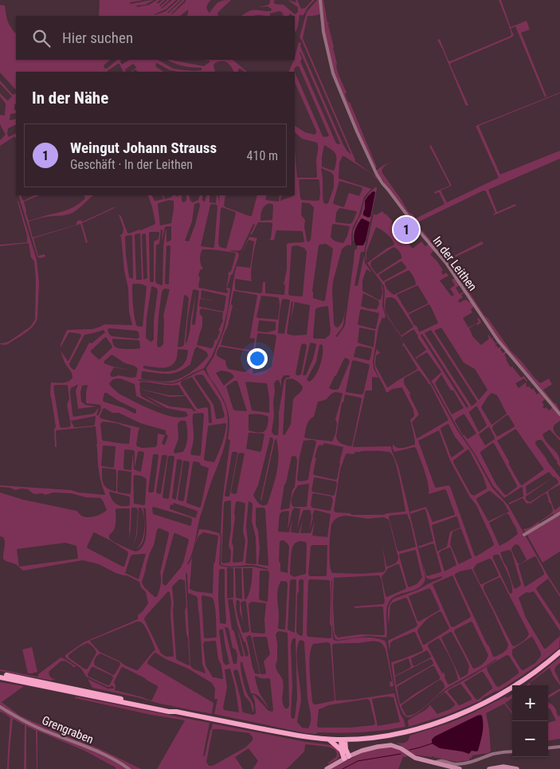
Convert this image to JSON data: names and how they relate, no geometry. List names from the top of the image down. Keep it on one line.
{"streets":{"street":["In der Leithen","Grengraben"]},"page":{"search":"Hier suchen","heading":"In der Nähe","list":[{"mark":"1","name":"Weingut Johann Strauss","note":"Geschäft · In der Leithen","value":"410 m"}],"pins":"1","map_buttons":["+","−"]}}
